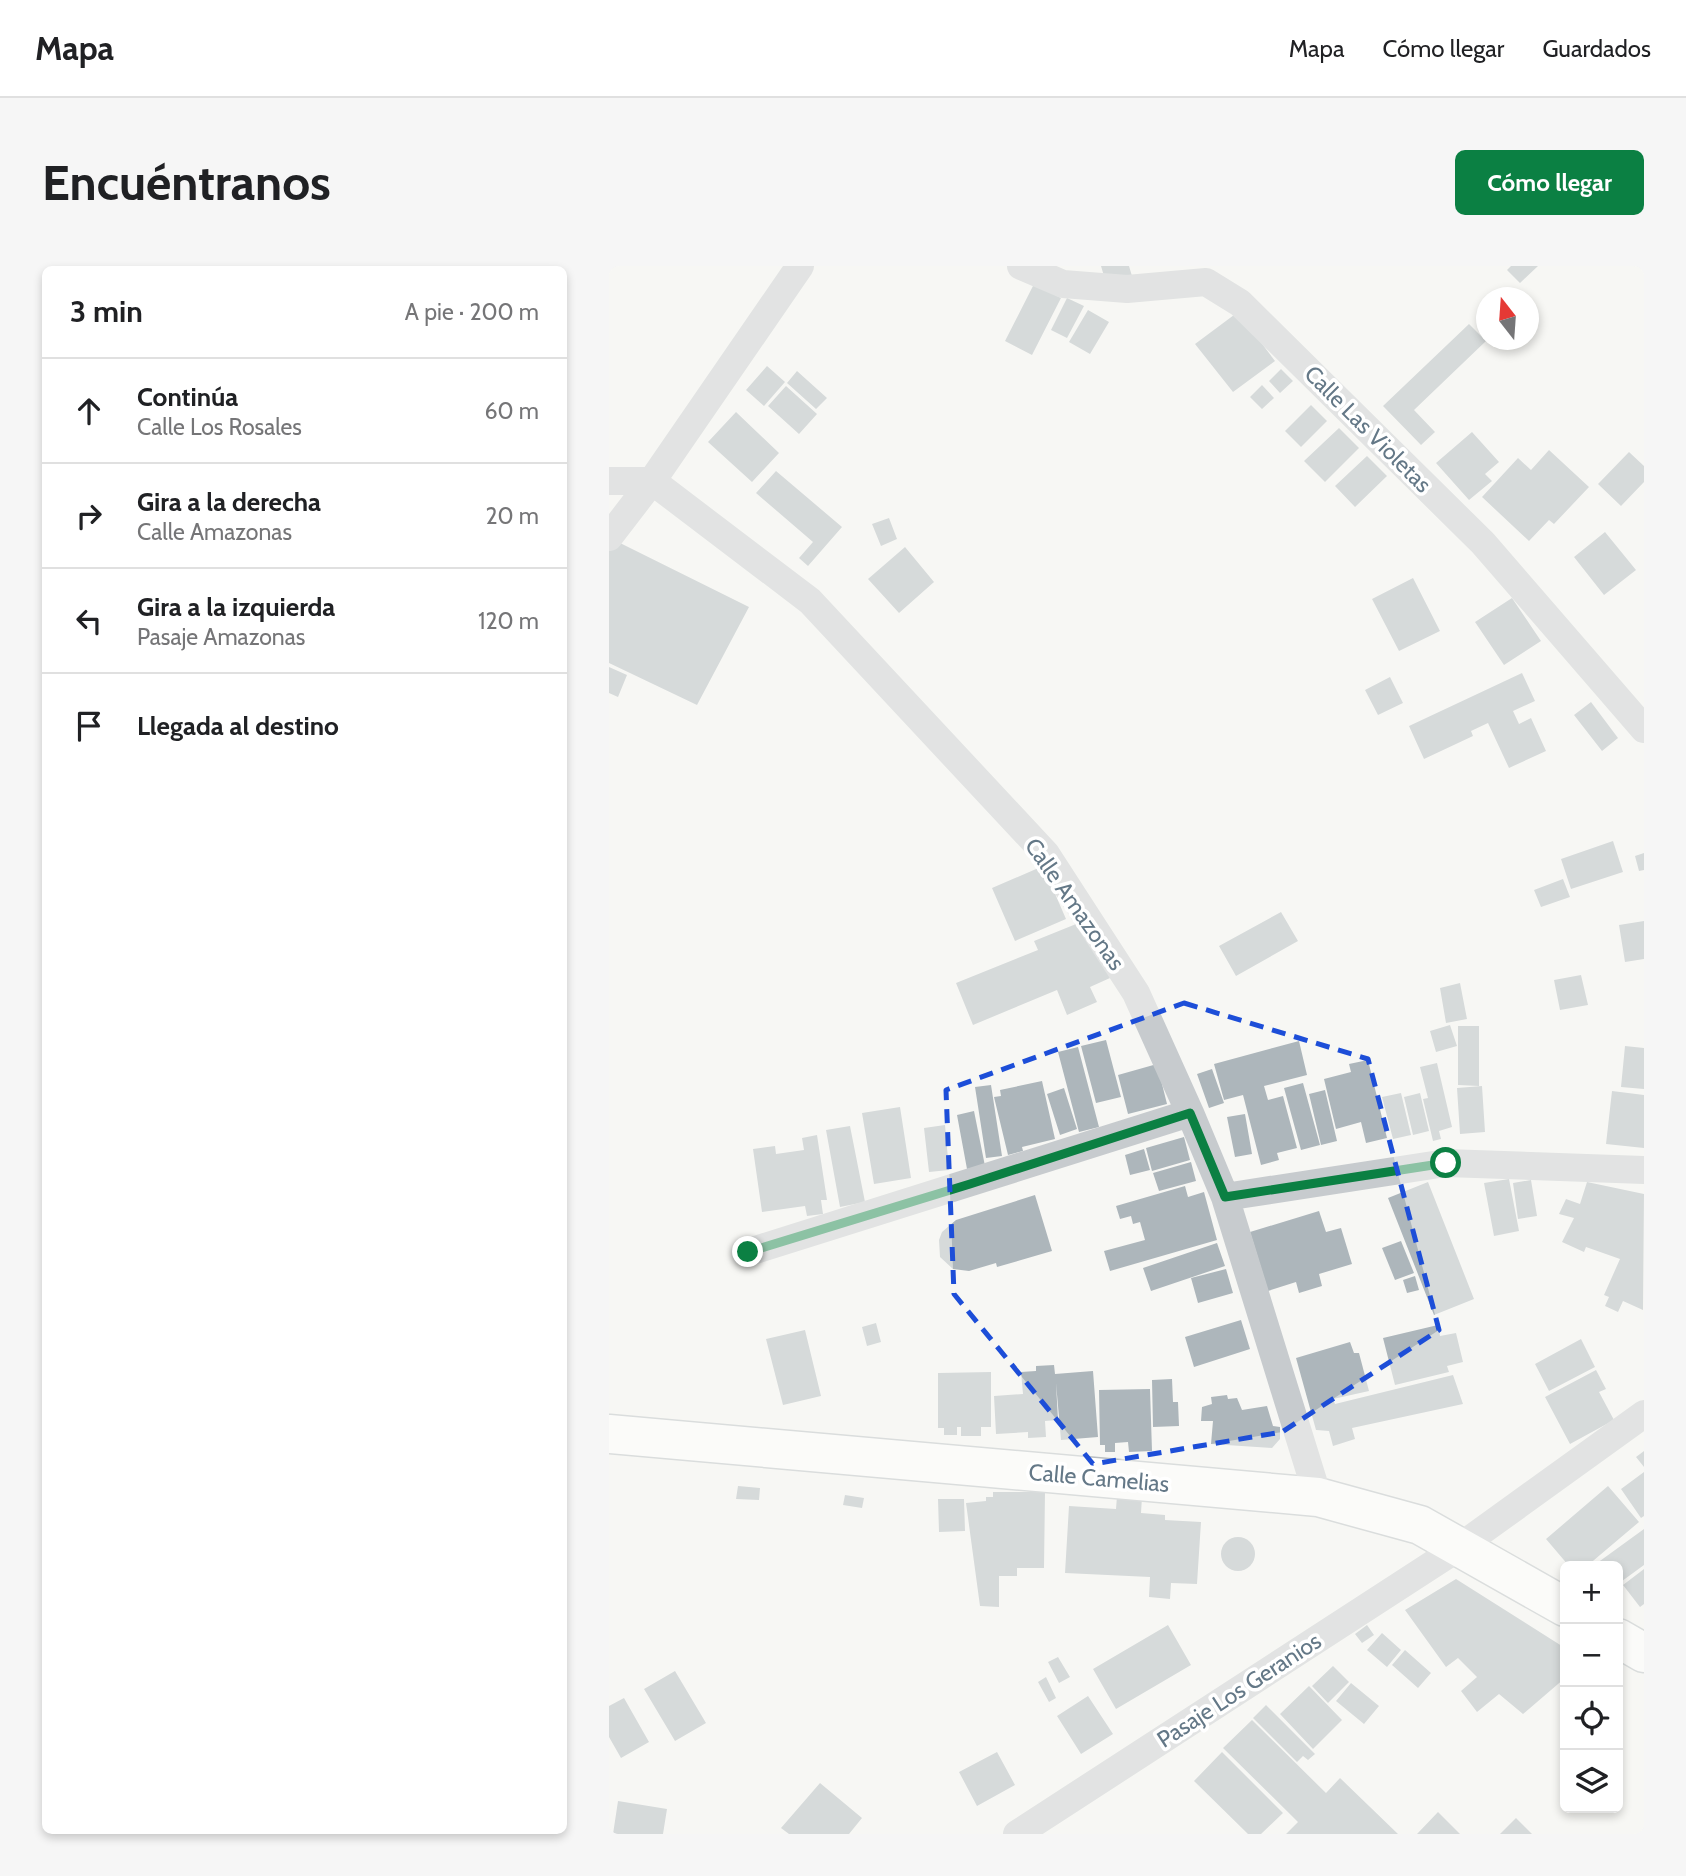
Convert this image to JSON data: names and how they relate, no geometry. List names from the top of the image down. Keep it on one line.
{"streets":{"street":["Calle Las Violetas","Calle Amazonas","Calle Camelias","Pasaje Los Geranios"]},"crossings":[["Calle Amazonas","Calle Camelias"],["Calle Camelias","Pasaje Los Geranios"]],"north":"top","page":{"header":"Mapa","nav":["Mapa","Cómo llegar","Guardados"],"buttons":"Cómo llegar","title":"Encuéntranos","heading":["3 min","A pie · 200 m"],"list":[["Continúa","Calle Los Rosales","60 m"],["Gira a la derecha","Calle Amazonas","20 m"],["Gira a la izquierda","Pasaje Amazonas","120 m"],"Llegada al destino"],"map_buttons":["+","−"]}}
